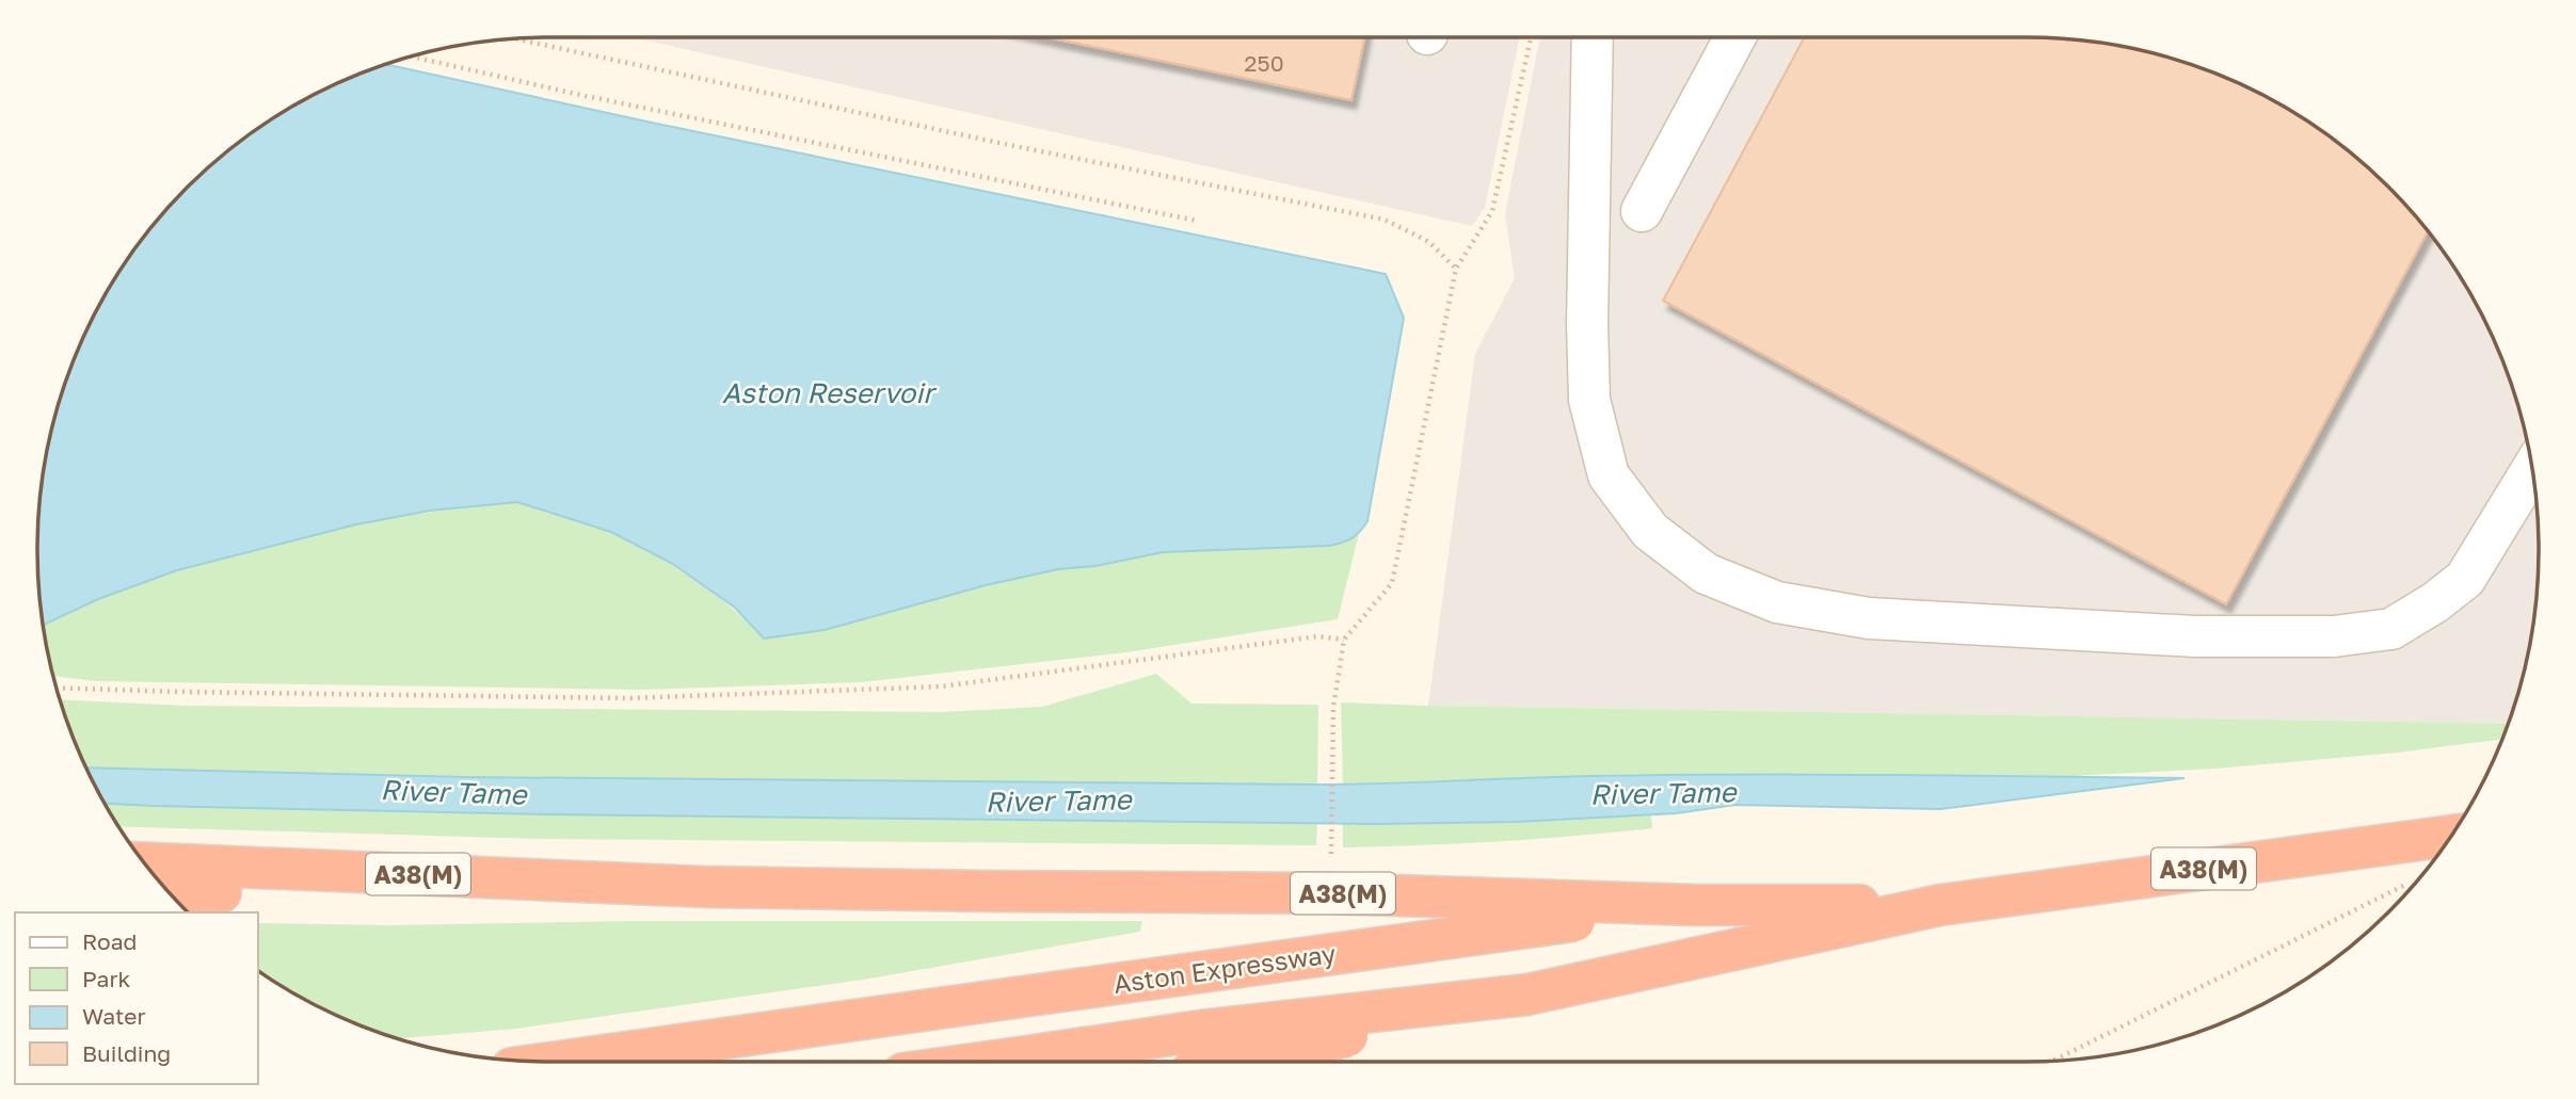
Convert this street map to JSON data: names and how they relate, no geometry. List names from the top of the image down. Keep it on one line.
{"streets":{"highway":["A38(M)","Aston Expressway"]},"crossings":[["A38(M)","Aston Expressway"]],"water":["Aston Reservoir","River Tame"],"house_numbers":["250"],"legend":["Road","Park","Water","Building"]}
